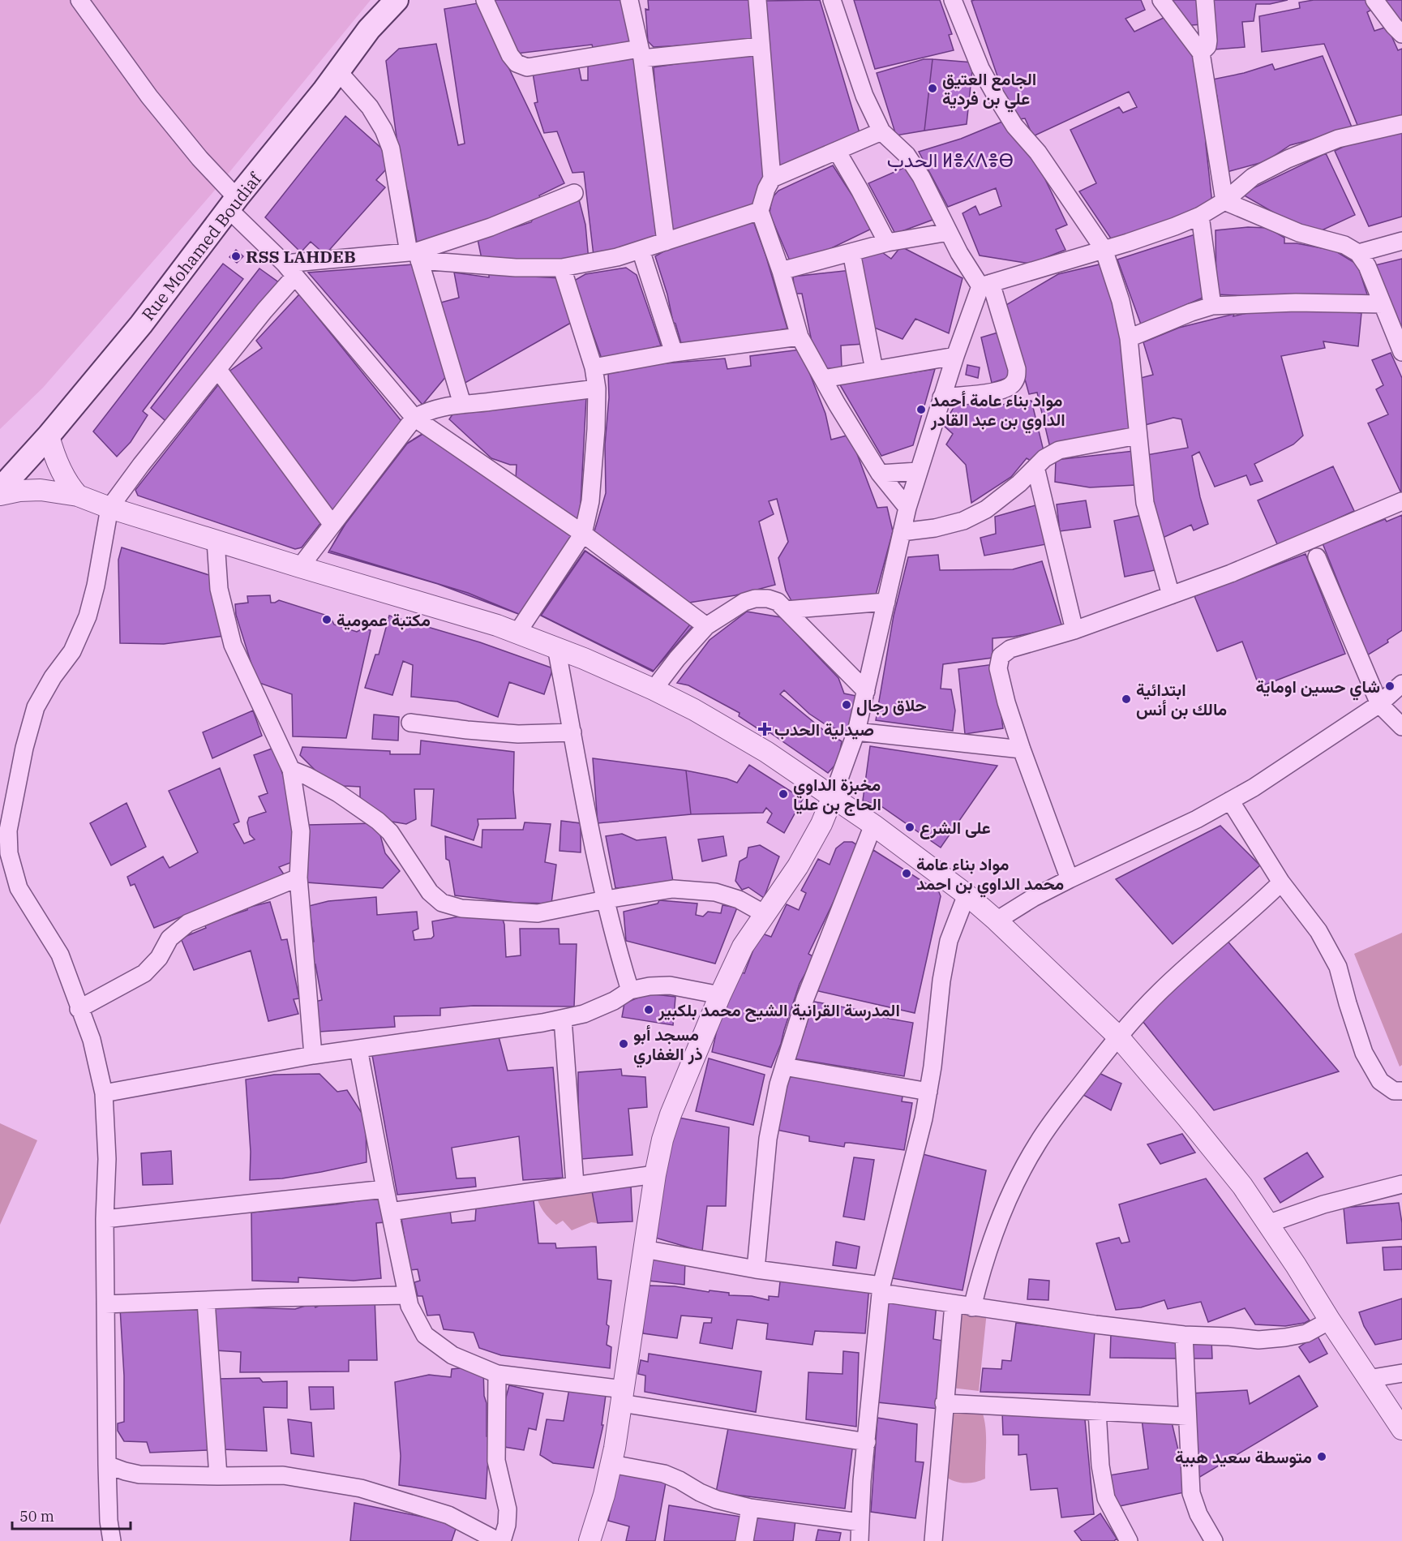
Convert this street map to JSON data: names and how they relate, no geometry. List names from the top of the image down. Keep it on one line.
{"streets":{"main road":["Rue Mohamed Boudiaf"]},"districts":["الحدب ⵍⴻⵃⴷⴻⴱ"],"places":{"other":["الجامع العتيق علي بن فردية","RSS LAHDEB","مواد بناء عامة أحمد الداوي بن عبد القادر","مكتبة عمومية","شاي حسين اوماية","ابتدائية مالك بن أنس","حلاق رجال","مخبزة الداوي الحاج بن عليا","على الشرع","مواد بناء عامة محمد الداوي بن احمد","المدرسة القرانية الشيح محمد بلكبير","مسجد أبو ذر الغفاري","متوسطة سعيد هبية"],"health":["صيدلية الحدب"]},"scale_bar":"50 m"}
